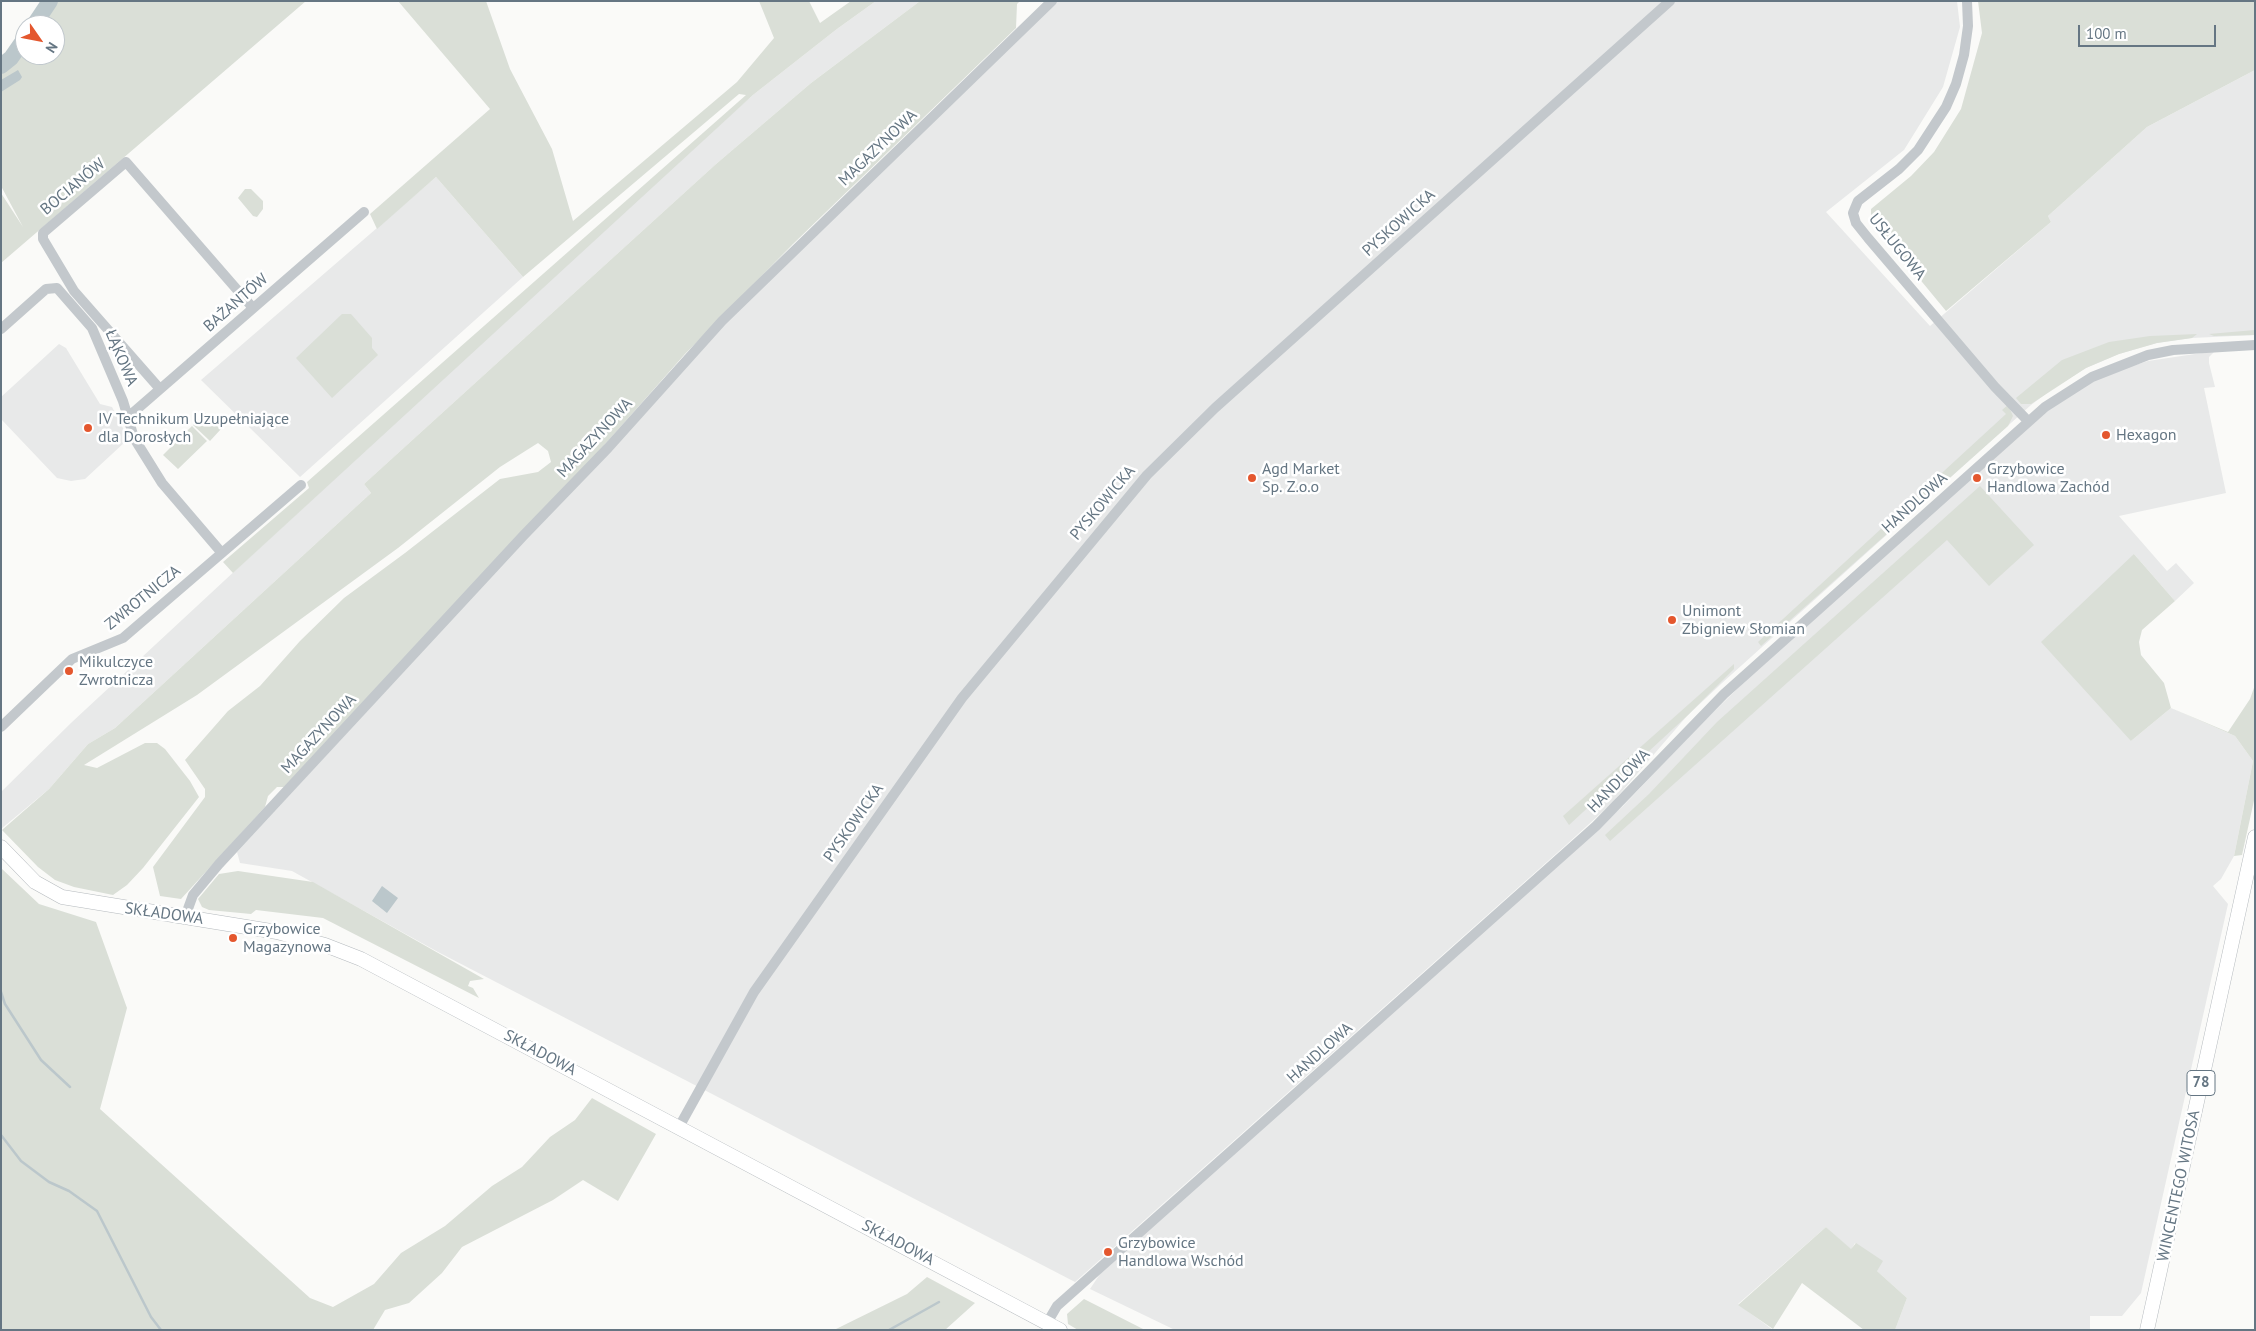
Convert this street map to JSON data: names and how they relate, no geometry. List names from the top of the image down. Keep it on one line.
{"streets":{"main road":["SKŁADOWA","78","WINCENTEGO WITOSA"],"street":["MAGAZYNOWA","BOCIANÓW","PYSKOWICKA","USŁUGOWA","BAŻANTÓW","ŁĄKOWA","HANDLOWA","ZWROTNICZA"]},"crossings":[["MAGAZYNOWA","SKŁADOWA"],["BOCIANÓW","BAŻANTÓW"],["PYSKOWICKA","SKŁADOWA"],["USŁUGOWA","HANDLOWA"],["BAŻANTÓW","ŁĄKOWA"],["ŁĄKOWA","ZWROTNICZA"],["HANDLOWA","SKŁADOWA"]],"places":["IV Technikum Uzupełniające dla Dorosłych","Hexagon","Agd Market Sp. Z.o.o","Grzybowice Handlowa Zachód","Unimont Zbigniew Słomian","Mikulczyce Zwrotnicza","Grzybowice Magazynowa","Grzybowice Handlowa Wschód"],"scale_bar":"100 m","north":"bottom right"}
